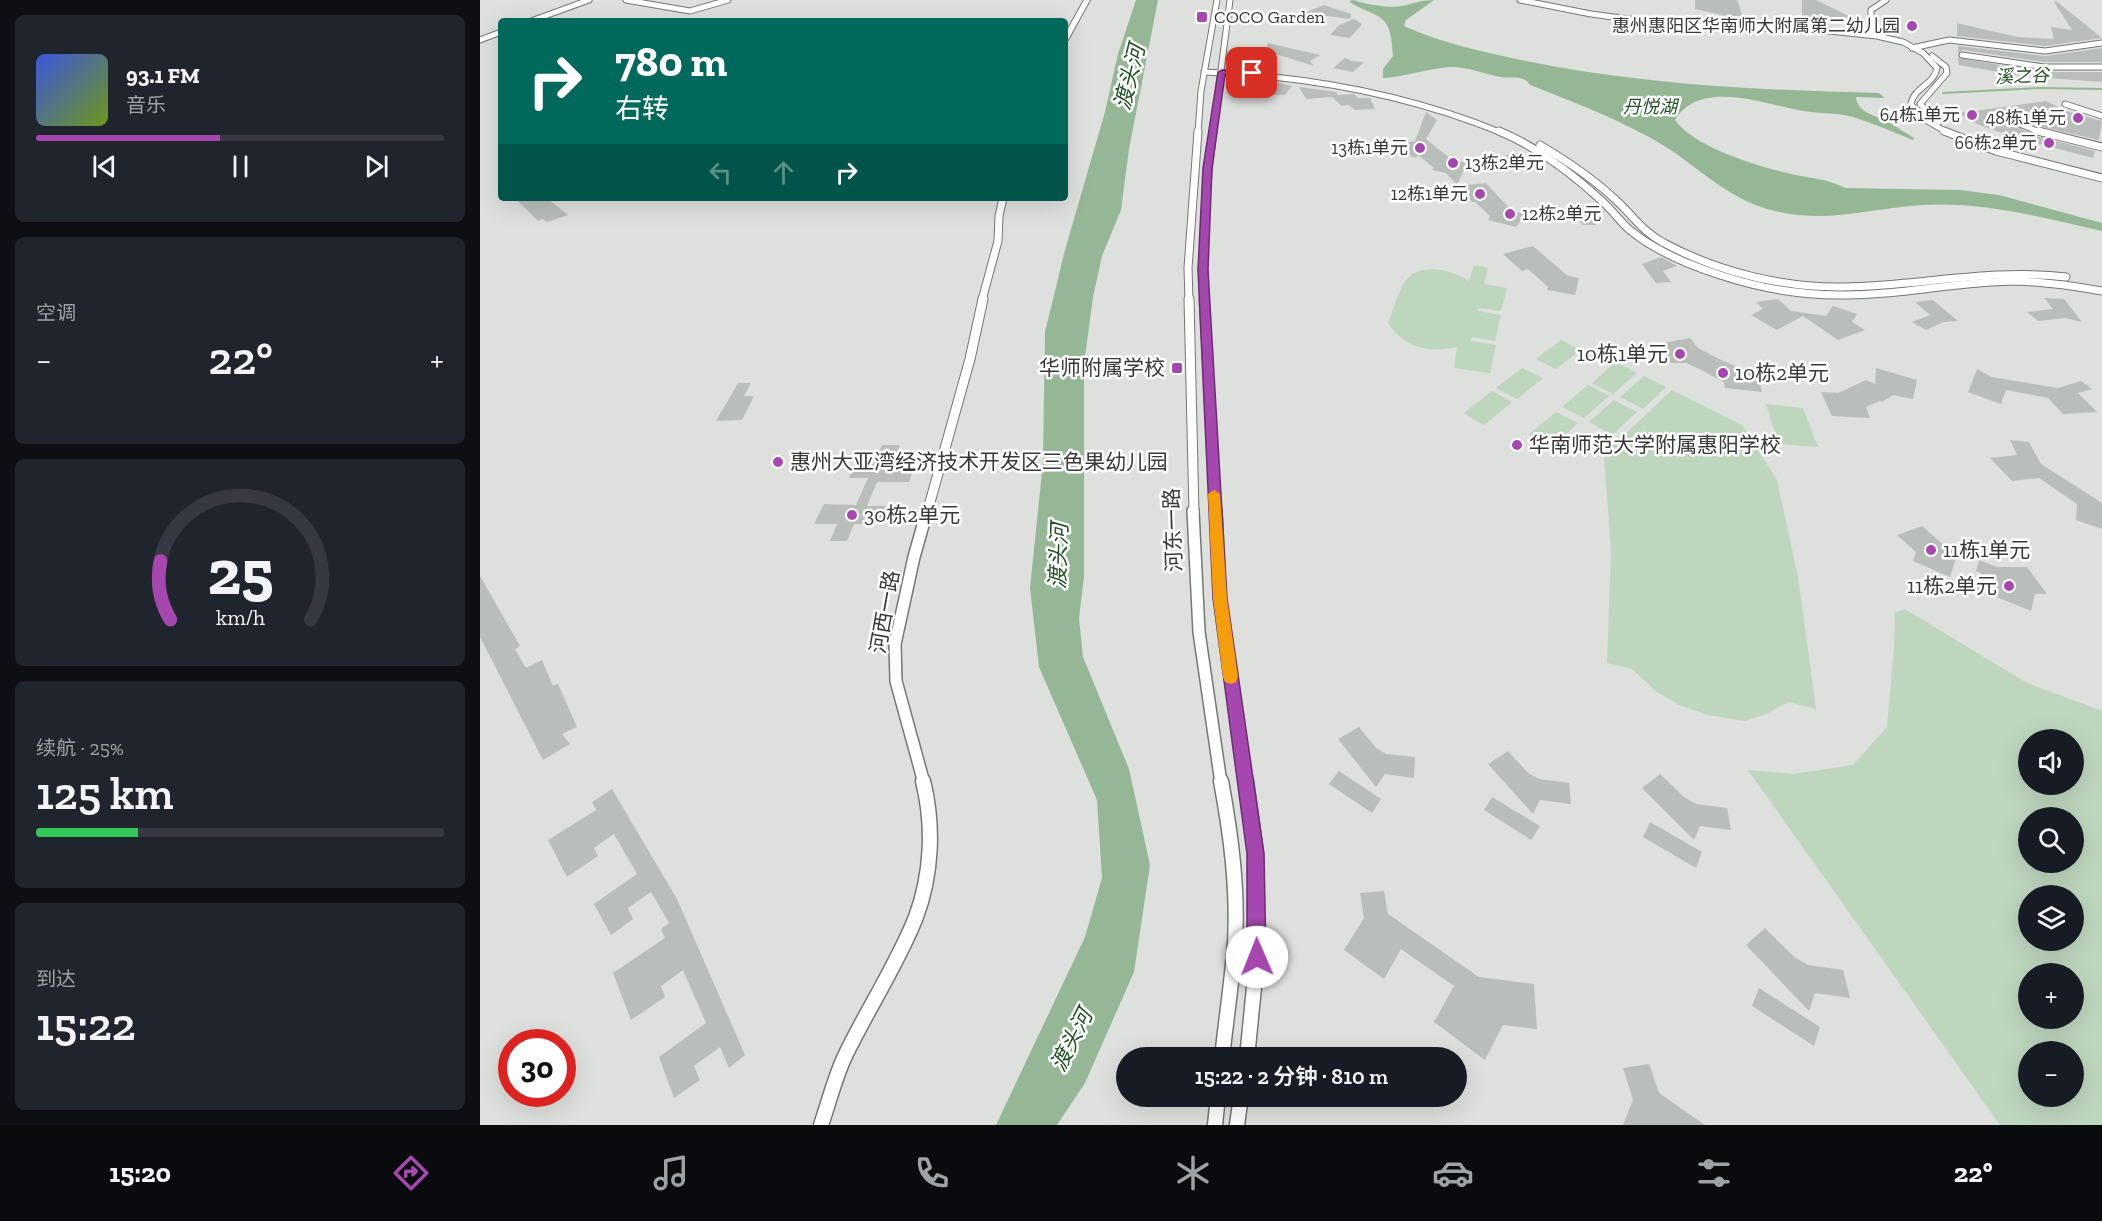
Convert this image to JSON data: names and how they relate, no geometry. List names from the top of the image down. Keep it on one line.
{"streets":{"street":["河东一路","河西一路"]},"water":["溪之谷","渡头河","丹悦湖"],"places":{"transit":["COCO Garden","华师附属学校"],"other":["惠州惠阳区华南师大附属第二幼儿园","64栋1单元","48栋1单元","66栋2单元","13栋1单元","13栋2单元","12栋1单元","12栋2单元","10栋1单元","10栋2单元","华南师范大学附属惠阳学校","惠州大亚湾经济技术开发区三色果幼儿园","30栋2单元","11栋1单元","11栋2单元"]},"page":{"turn":["780 m","右转"],"song":["93.1 FM","音乐"],"tile":["空调",["续航 · 25%","125 km"],["到达","15:22"]],"heat":["−","22°","+"],"map_buttons":["+","−"],"limit":"30","trip":"15:22 · 2 分钟 · 810 m","tabs":["15:20","22°"],"gauge":["25","km/h"]}}
